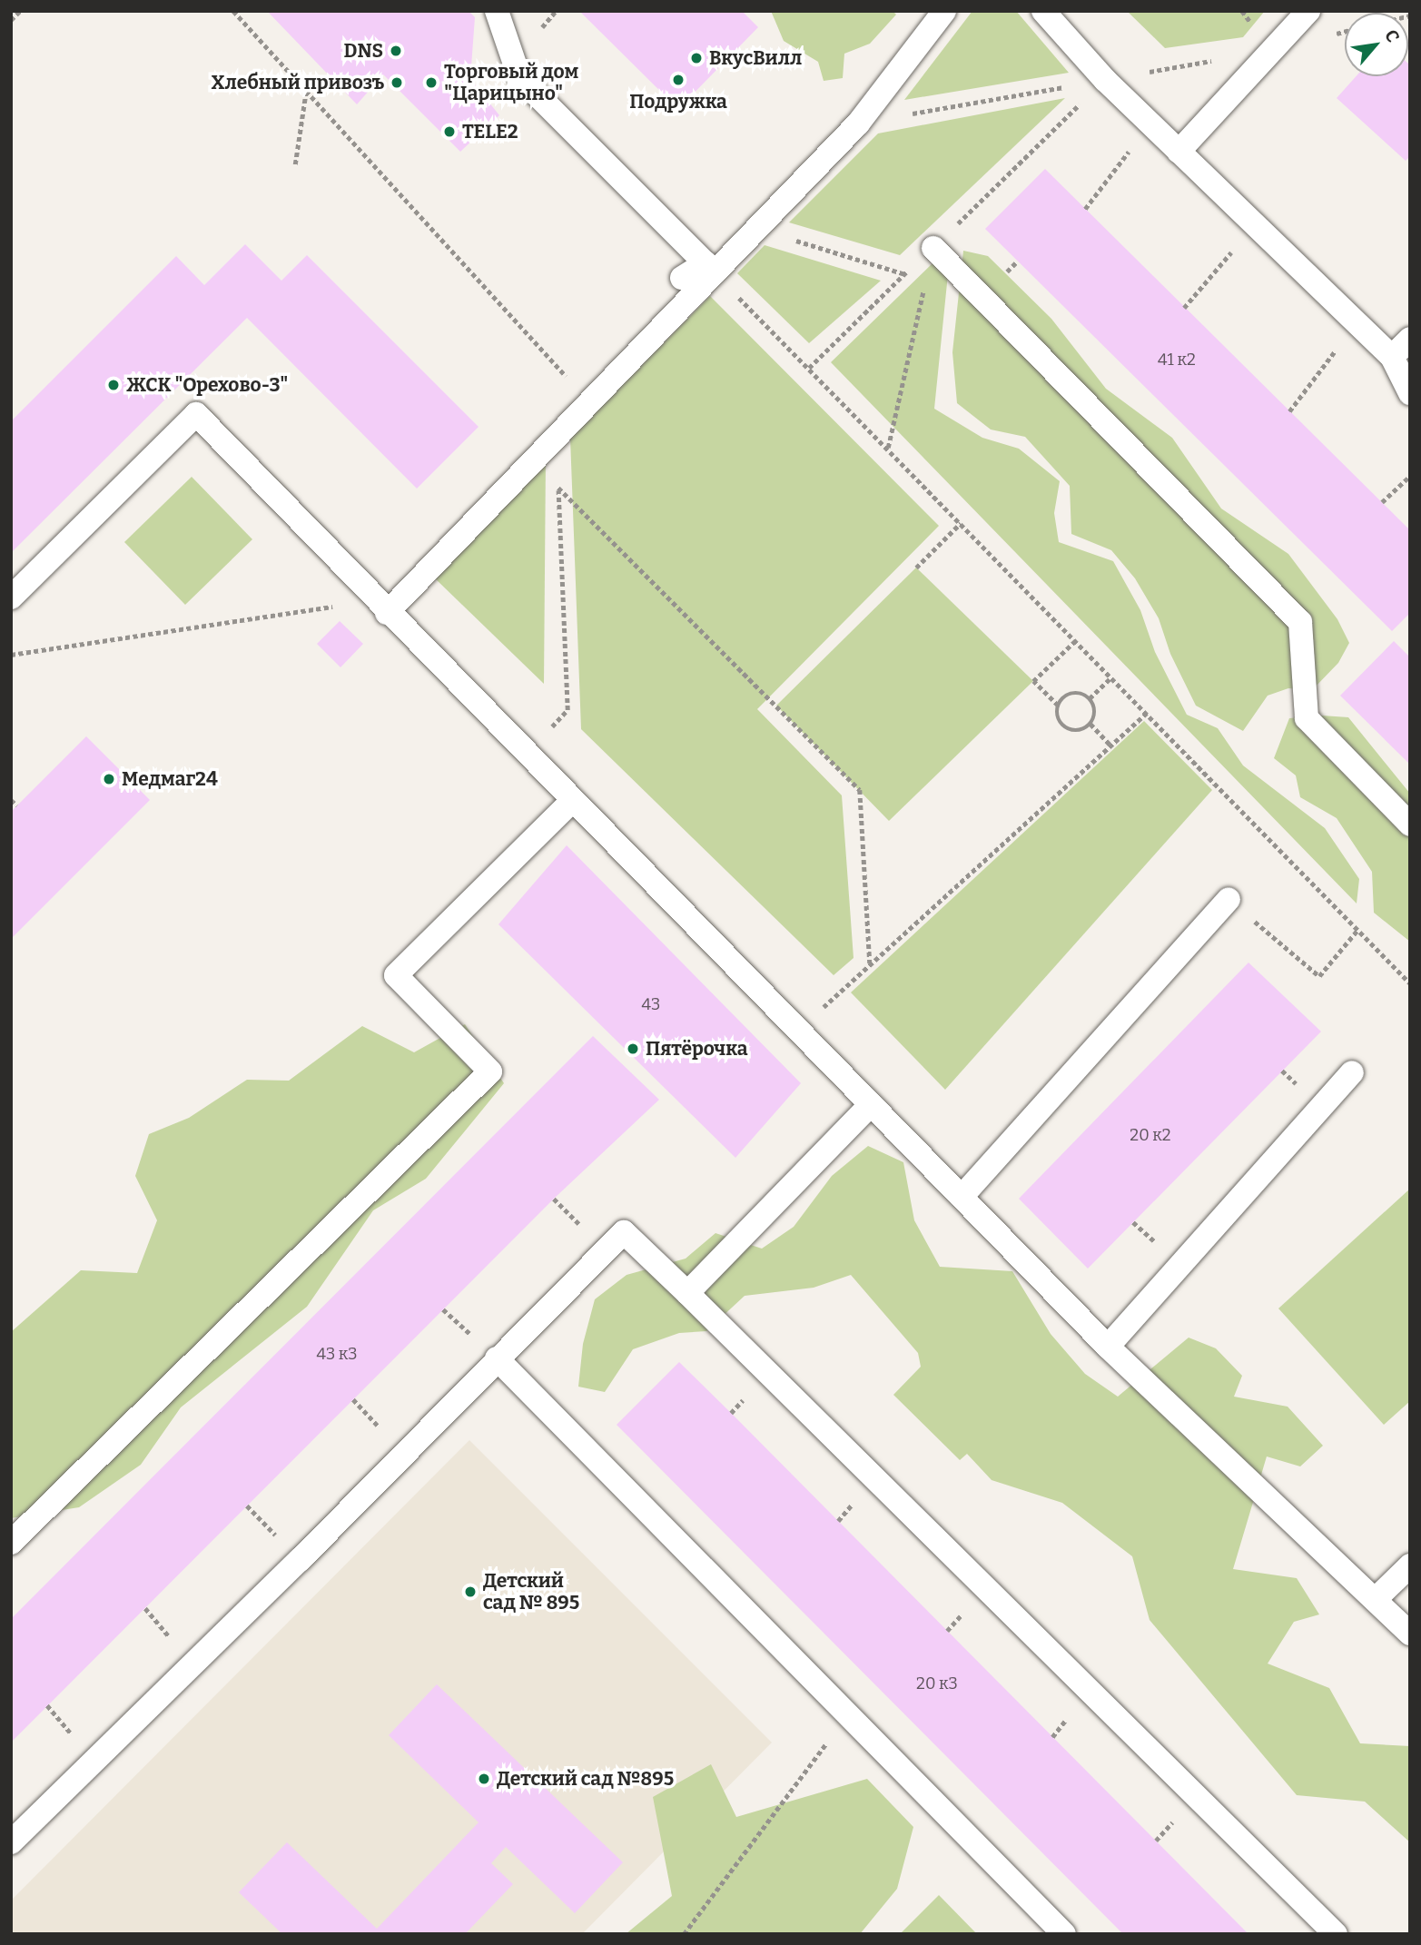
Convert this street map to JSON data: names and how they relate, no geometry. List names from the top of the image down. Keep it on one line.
{"places":["DNS","ВкусВилл","Подружка","Хлебный привозъ","Торговый дом \"Царицыно\"","TELE2","ЖСК \"Орехово-3\"","Медмаг24","Пятёрочка","Детский сад № 895","Детский сад №895"],"house_numbers":["41 к2","43","20 к2","43 к3","20 к3"],"north":"top right"}
